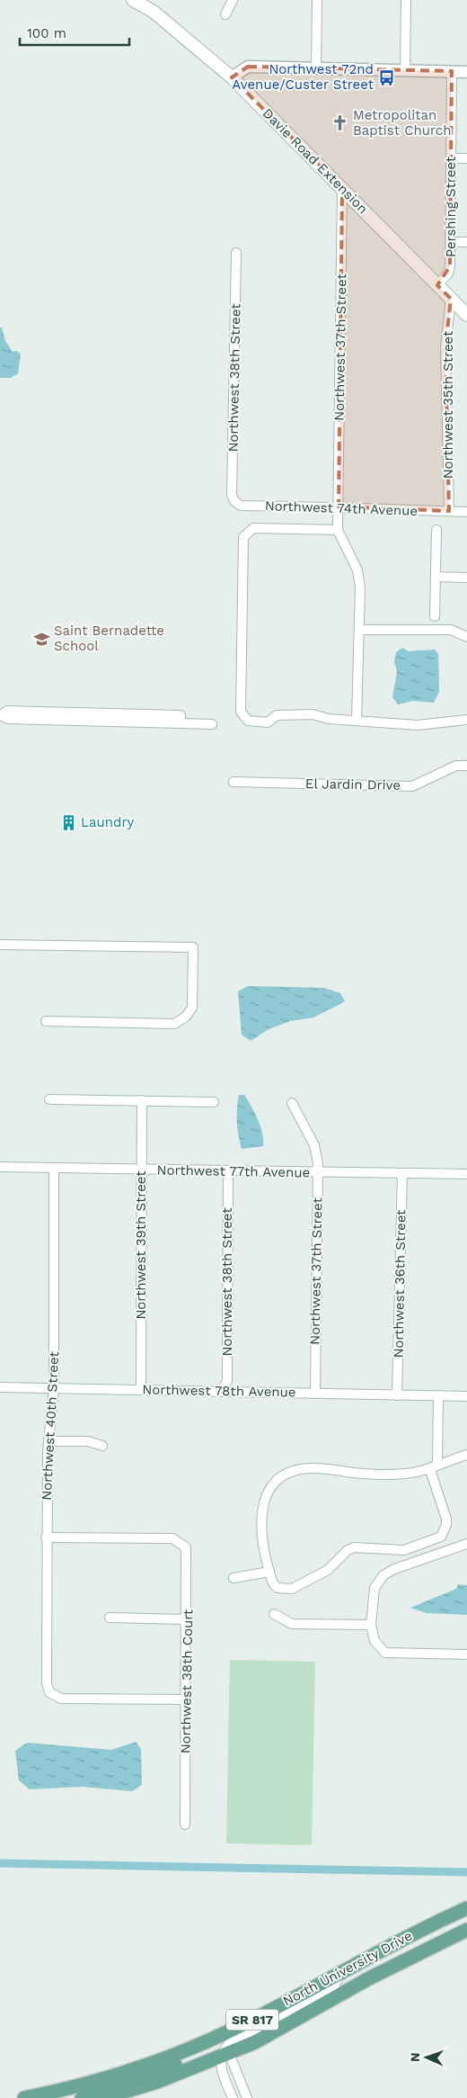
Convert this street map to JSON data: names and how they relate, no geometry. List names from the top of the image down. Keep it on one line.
{"streets":{"main road":["Davie Road Extension","North University Drive","SR 817"],"street":["Pershing Street","Northwest 37th Street","Northwest 38th Street","Northwest 35th Street","Northwest 74th Avenue","El Jardin Drive","Northwest 77th Avenue","Northwest 39th Street","Northwest 36th Street","Northwest 78th Avenue","Northwest 40th Street","Northwest 38th Court"]},"crossings":[["Davie Road Extension","Pershing Street"],["Davie Road Extension","Northwest 37th Street"],["Davie Road Extension","Northwest 35th Street"],["Northwest 37th Street","Northwest 74th Avenue"],["Northwest 37th Street","Northwest 77th Avenue"],["Northwest 37th Street","Northwest 78th Avenue"],["Northwest 38th Street","Northwest 74th Avenue"],["Northwest 38th Street","Northwest 77th Avenue"],["Northwest 38th Street","Northwest 78th Avenue"],["Northwest 35th Street","Northwest 74th Avenue"],["Northwest 77th Avenue","Northwest 39th Street"],["Northwest 77th Avenue","Northwest 36th Street"],["Northwest 77th Avenue","Northwest 40th Street"],["Northwest 39th Street","Northwest 78th Avenue"],["Northwest 36th Street","Northwest 78th Avenue"],["Northwest 78th Avenue","Northwest 40th Street"],["Northwest 40th Street","Northwest 38th Court"]],"places":{"bus stop":["Northwest 72nd Avenue/Custer Street"],"church":["Metropolitan Baptist Church"],"school or university":["Saint Bernadette School"],"building":["Laundry"]},"scale_bar":"100 m","north":"left"}
